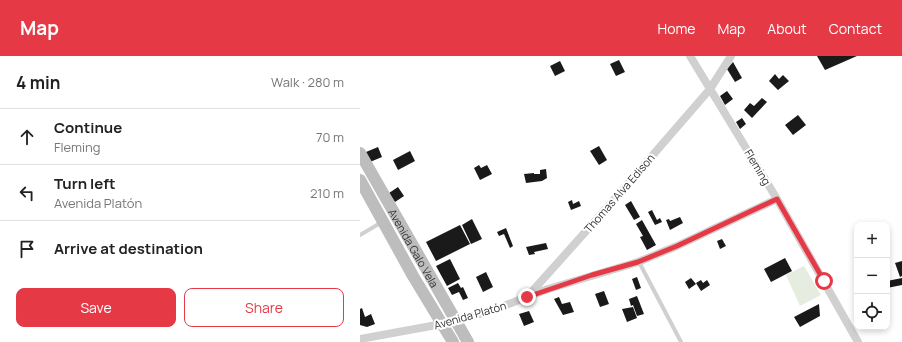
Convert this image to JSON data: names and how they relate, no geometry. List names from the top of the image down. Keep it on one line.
{"streets":{"main road":["Avenida Galo Vela"],"street":["Fleming","Thomas Alva Edison","Avenida Platón"]},"crossings":[["Fleming","Thomas Alva Edison"],["Fleming","Avenida Platón"],["Thomas Alva Edison","Avenida Platón"],["Avenida Galo Vela","Avenida Platón"]],"page":{"header":"Map","nav":["Home","Map","About","Contact"],"heading":["4 min","Walk · 280 m"],"list":[["Continue","Fleming","70 m"],["Turn left","Avenida Platón","210 m"],"Arrive at destination"],"map_buttons":["+","−"],"buttons":["Save","Share"]}}
